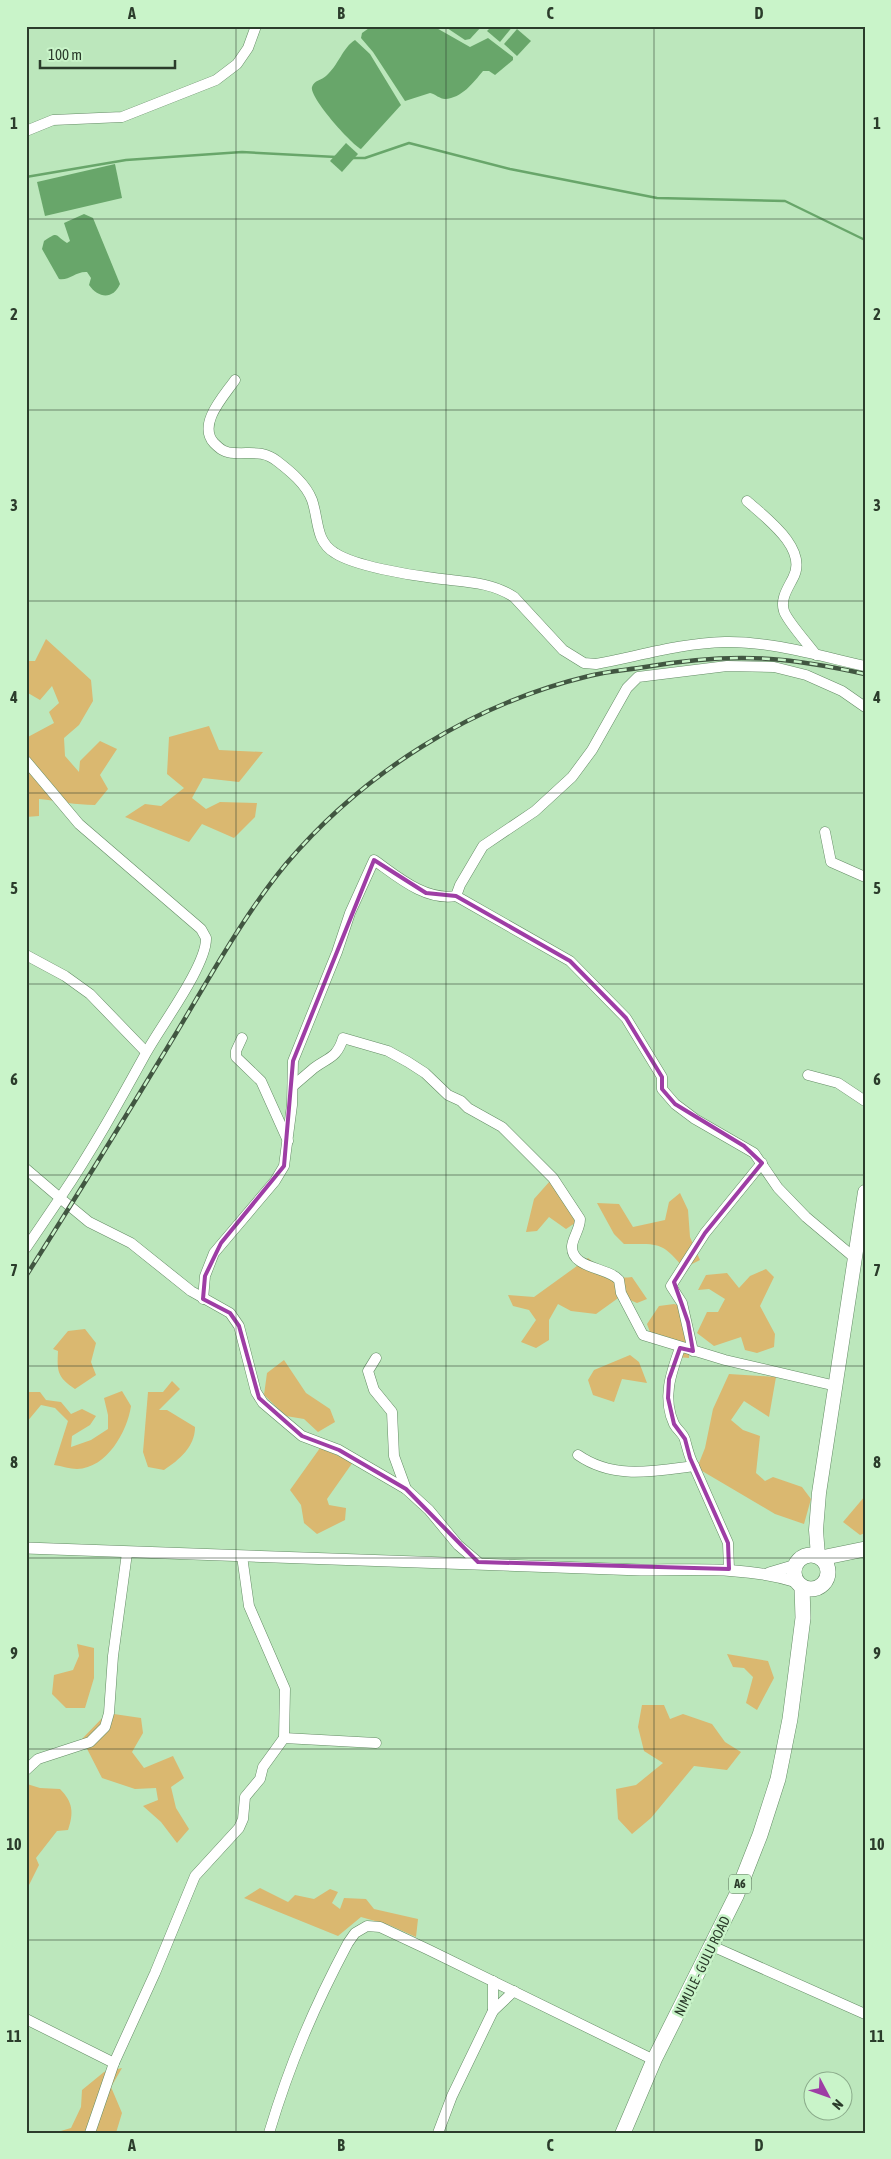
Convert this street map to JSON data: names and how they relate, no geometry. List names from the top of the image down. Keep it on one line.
{"streets":{"main road":["A6","NIMULE - GULU ROAD"]},"crossings":[["A6","NIMULE - GULU ROAD"]],"scale_bar":"100 m","north":"bottom right","grid":{"columns":["A","B","C","D"],"rows":["1","2","3","4","5","6","7","8","9","10","11"]}}
